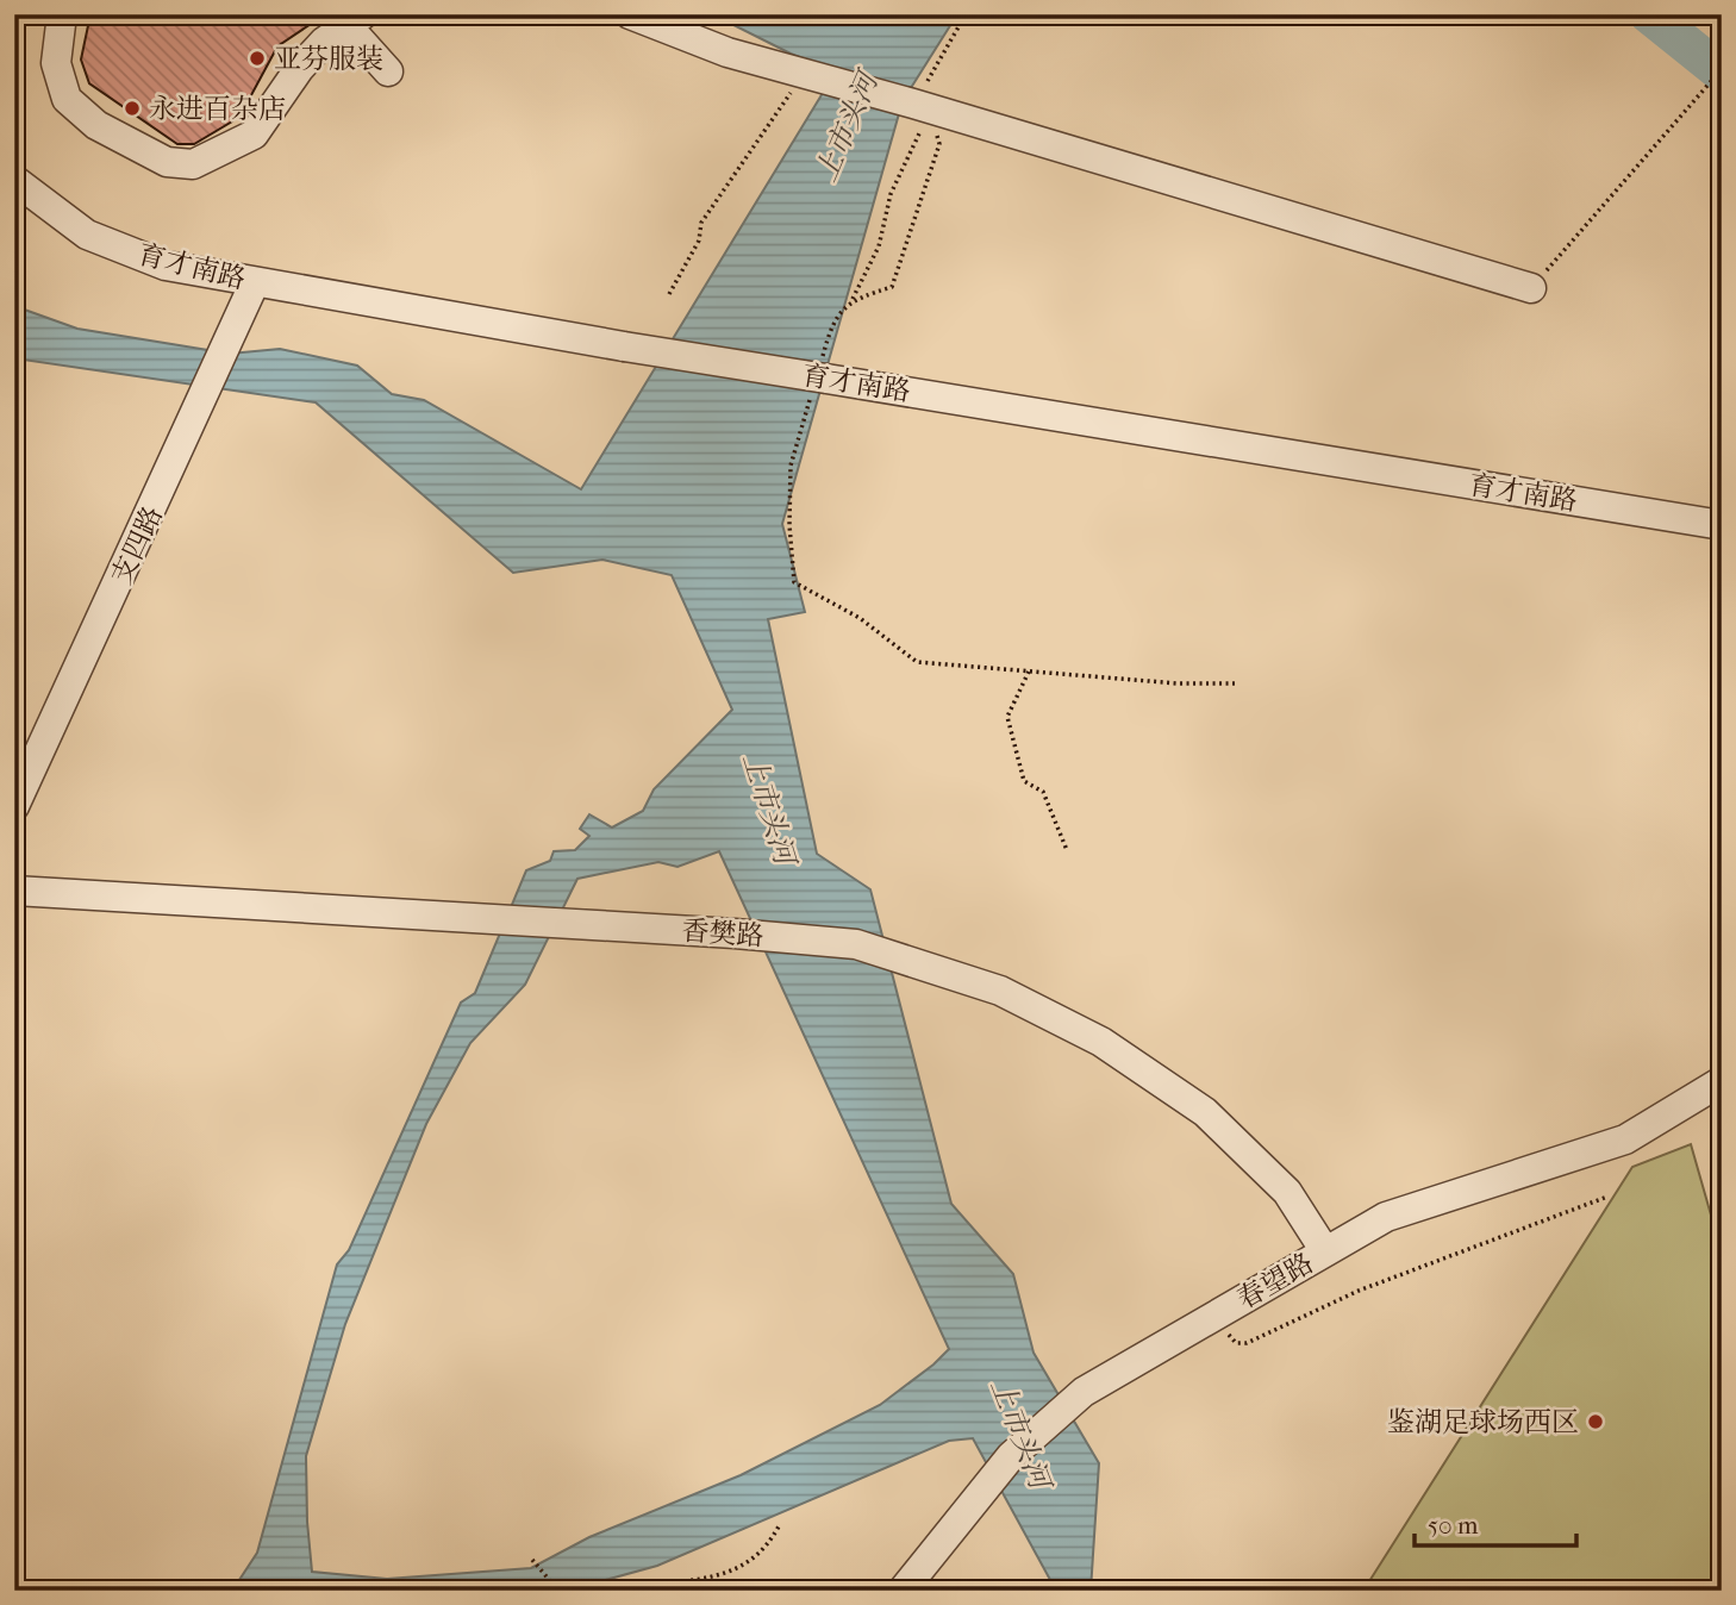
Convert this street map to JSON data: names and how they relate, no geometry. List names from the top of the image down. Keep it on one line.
{"streets":{"street":["育才南路","支四路","香樊路","春望路"]},"crossings":[["育才南路","支四路"],["香樊路","春望路"]],"water":["上市头河"],"places":["亚芬服装","永进百杂店","鉴湖足球场西区"],"scale_bar":"50 m"}
